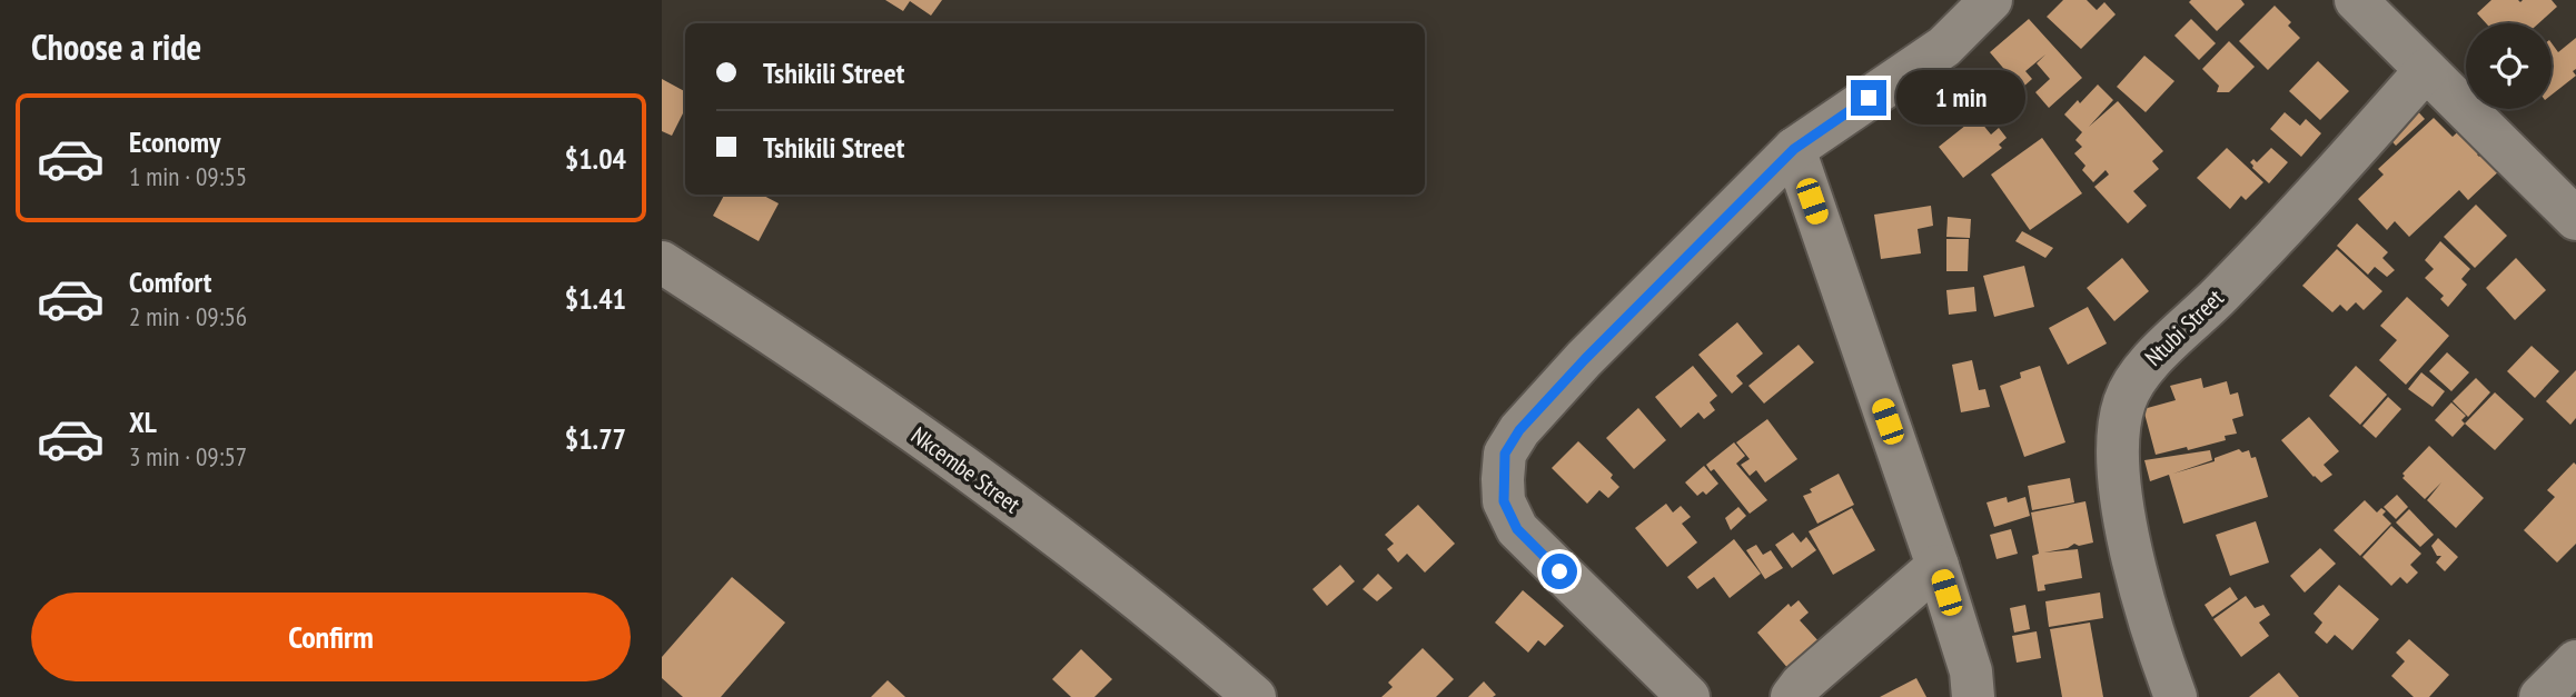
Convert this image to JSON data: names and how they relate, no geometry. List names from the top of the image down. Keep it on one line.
{"streets":{"street":["Ntubi Street","Nkcembe Street"]},"page":{"heading":"Choose a ride","banner":["Tshikili Street","Tshikili Street"],"bubble":"1 min","list":[{"name":"Economy","note":"1 min · 09:55","value":"$1.04"},{"name":"Comfort","note":"2 min · 09:56","value":"$1.41"},{"name":"XL","note":"3 min · 09:57","value":"$1.77"}],"buttons":"Confirm"}}
